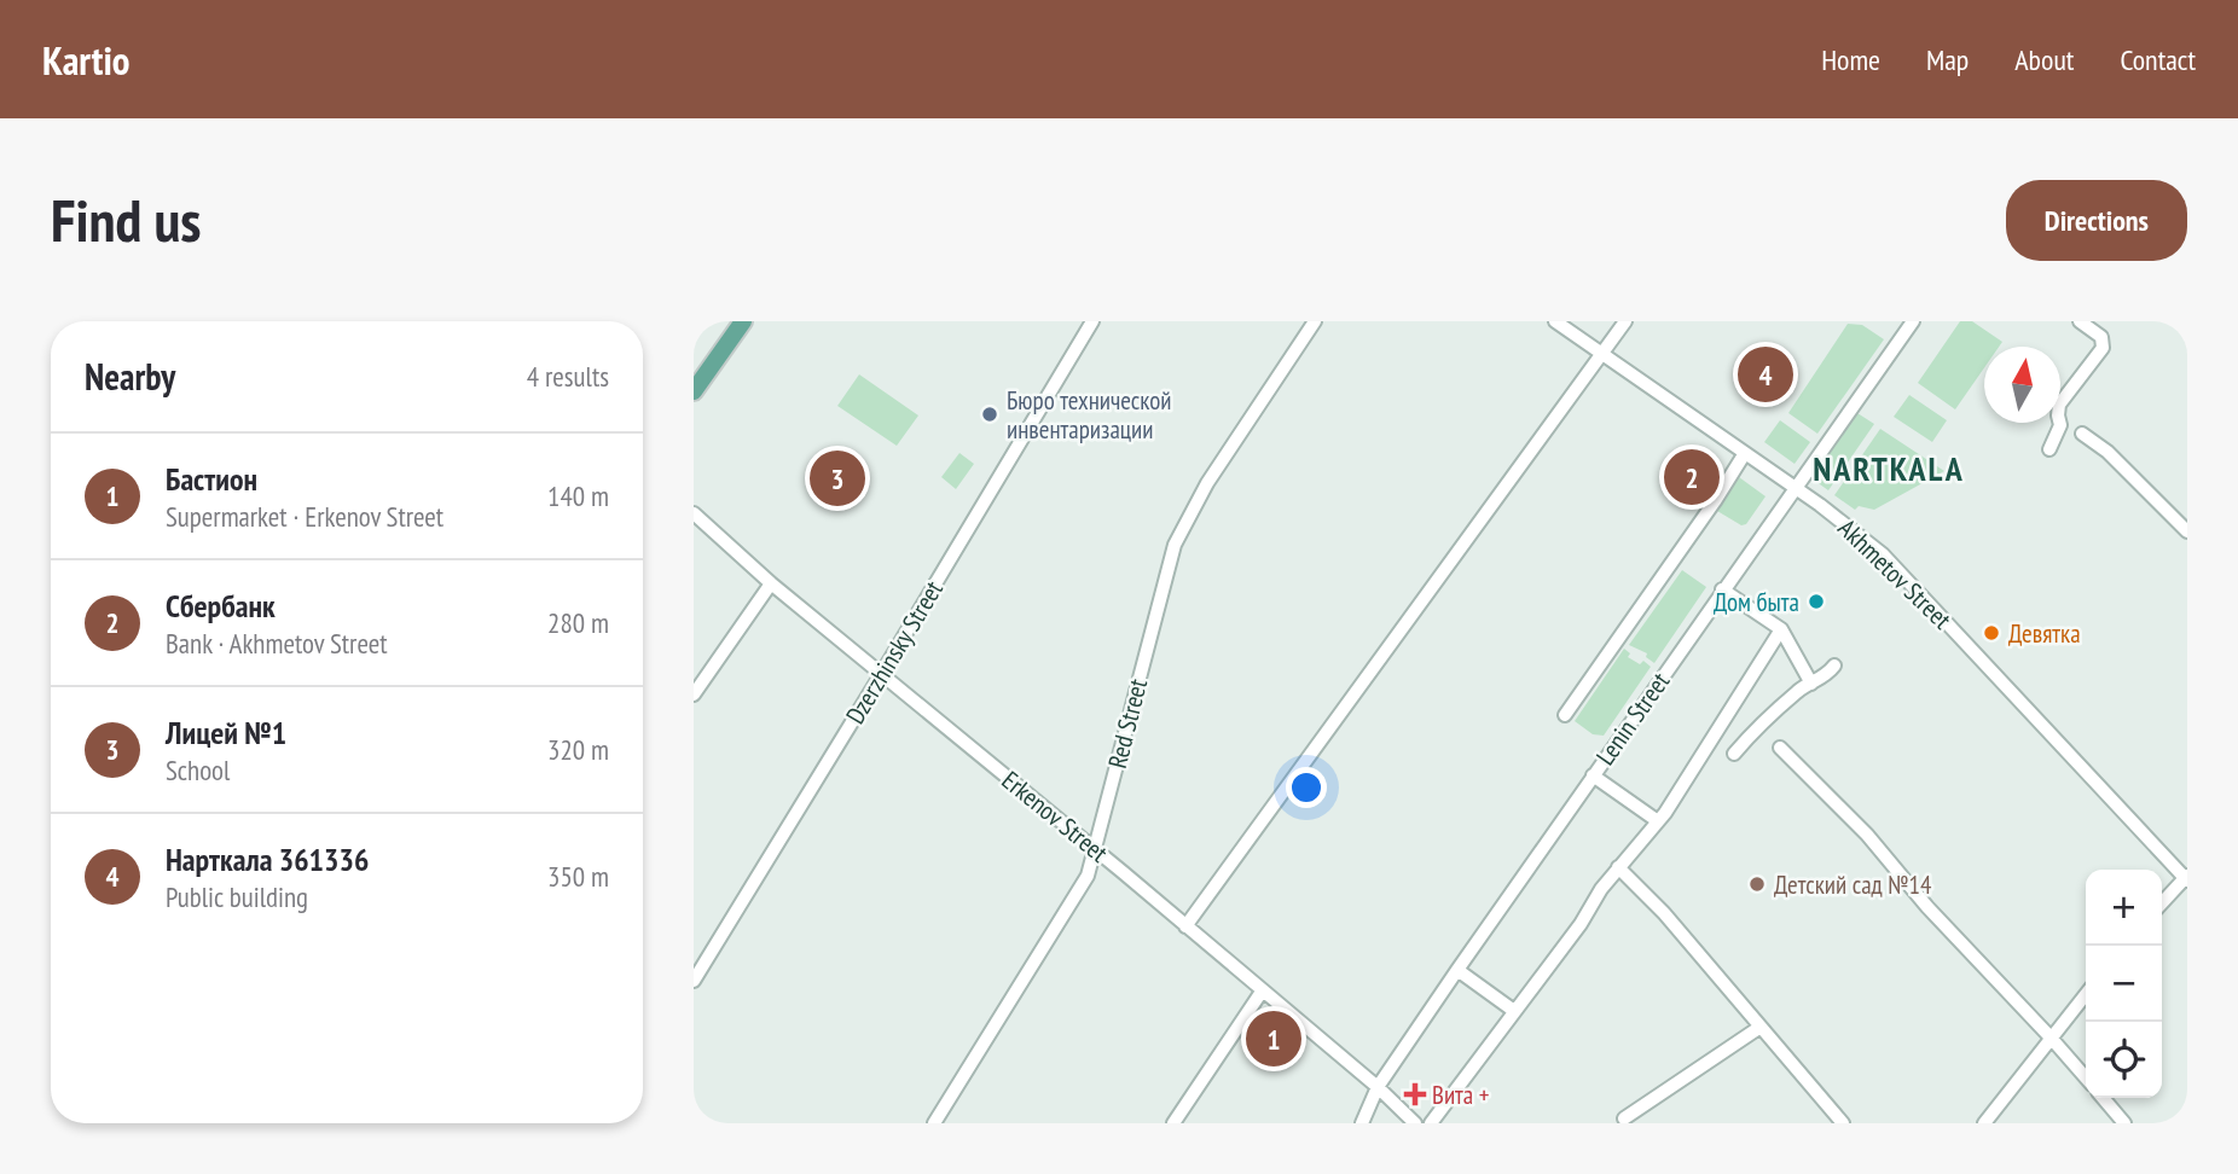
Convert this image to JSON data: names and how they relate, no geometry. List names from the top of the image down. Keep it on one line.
{"streets":{"street":["Akhmetov Street","Dzerzhinsky Street","Lenin Street","Red Street","Erkenov Street"]},"crossings":[["Akhmetov Street","Lenin Street"],["Dzerzhinsky Street","Erkenov Street"],["Lenin Street","Erkenov Street"],["Red Street","Erkenov Street"]],"districts":["NARTKALA"],"places":{"other":["Бюро технической инвентаризации","Дом быта","Девятка","Детский сад №14"],"health":["Вита +"]},"north":"top","page":{"header":"Kartio","nav":["Home","Map","About","Contact"],"buttons":"Directions","title":"Find us","heading":["Nearby","4 results"],"pins":["4","2","3","1"],"list":[{"mark":"1","name":"Бастион","note":"Supermarket · Erkenov Street","value":"140 m"},{"mark":"2","name":"Сбербанк","note":"Bank · Akhmetov Street","value":"280 m"},{"mark":"3","name":"Лицей №1","note":"School","value":"320 m"},{"mark":"4","name":"Нарткала 361336","note":"Public building","value":"350 m"}],"map_buttons":["+","−"]}}
